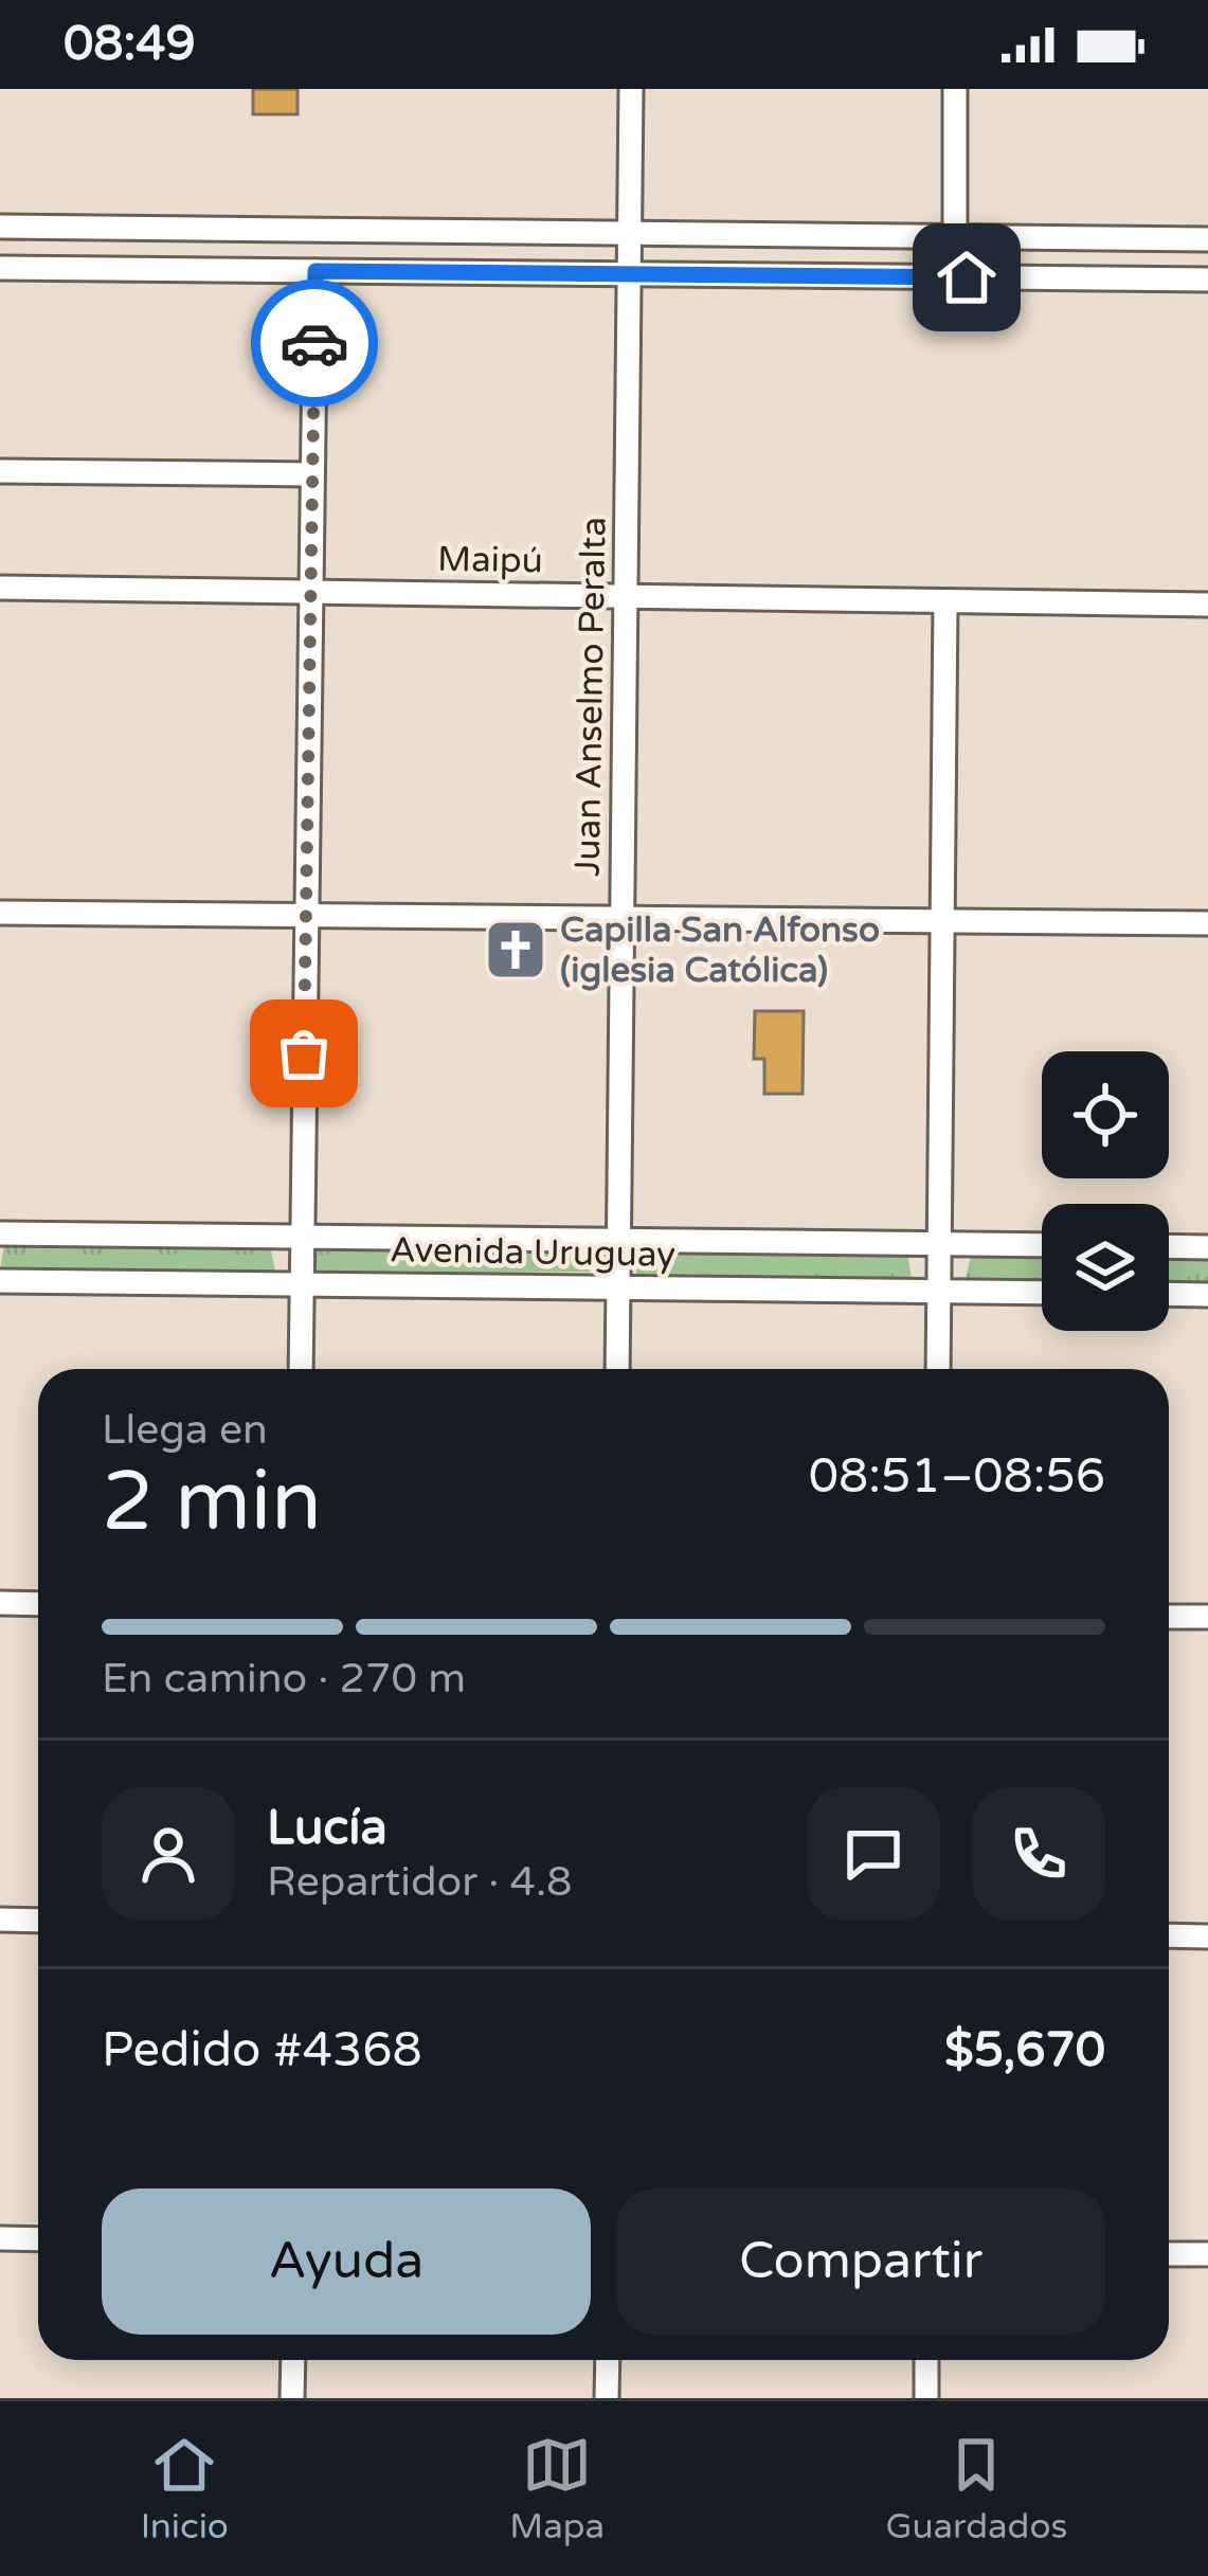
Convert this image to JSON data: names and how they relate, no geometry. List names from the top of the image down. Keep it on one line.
{"streets":{"street":["Maipú","Juan Anselmo Peralta","Avenida Uruguay"]},"crossings":[["Maipú","Juan Anselmo Peralta"],["Juan Anselmo Peralta","Avenida Uruguay"]],"places":{"church":["Capilla San Alfonso (iglesia Católica)"]},"page":{"status":"08:49","heading":["2 min","Llega en","08:51–08:56"],"panel":["Lucía","Repartidor · 4.8","Pedido #4368","$5,670"],"bar":"En camino · 270 m","buttons":["Ayuda","Compartir"],"tabs":["Inicio","Mapa","Guardados"]}}
